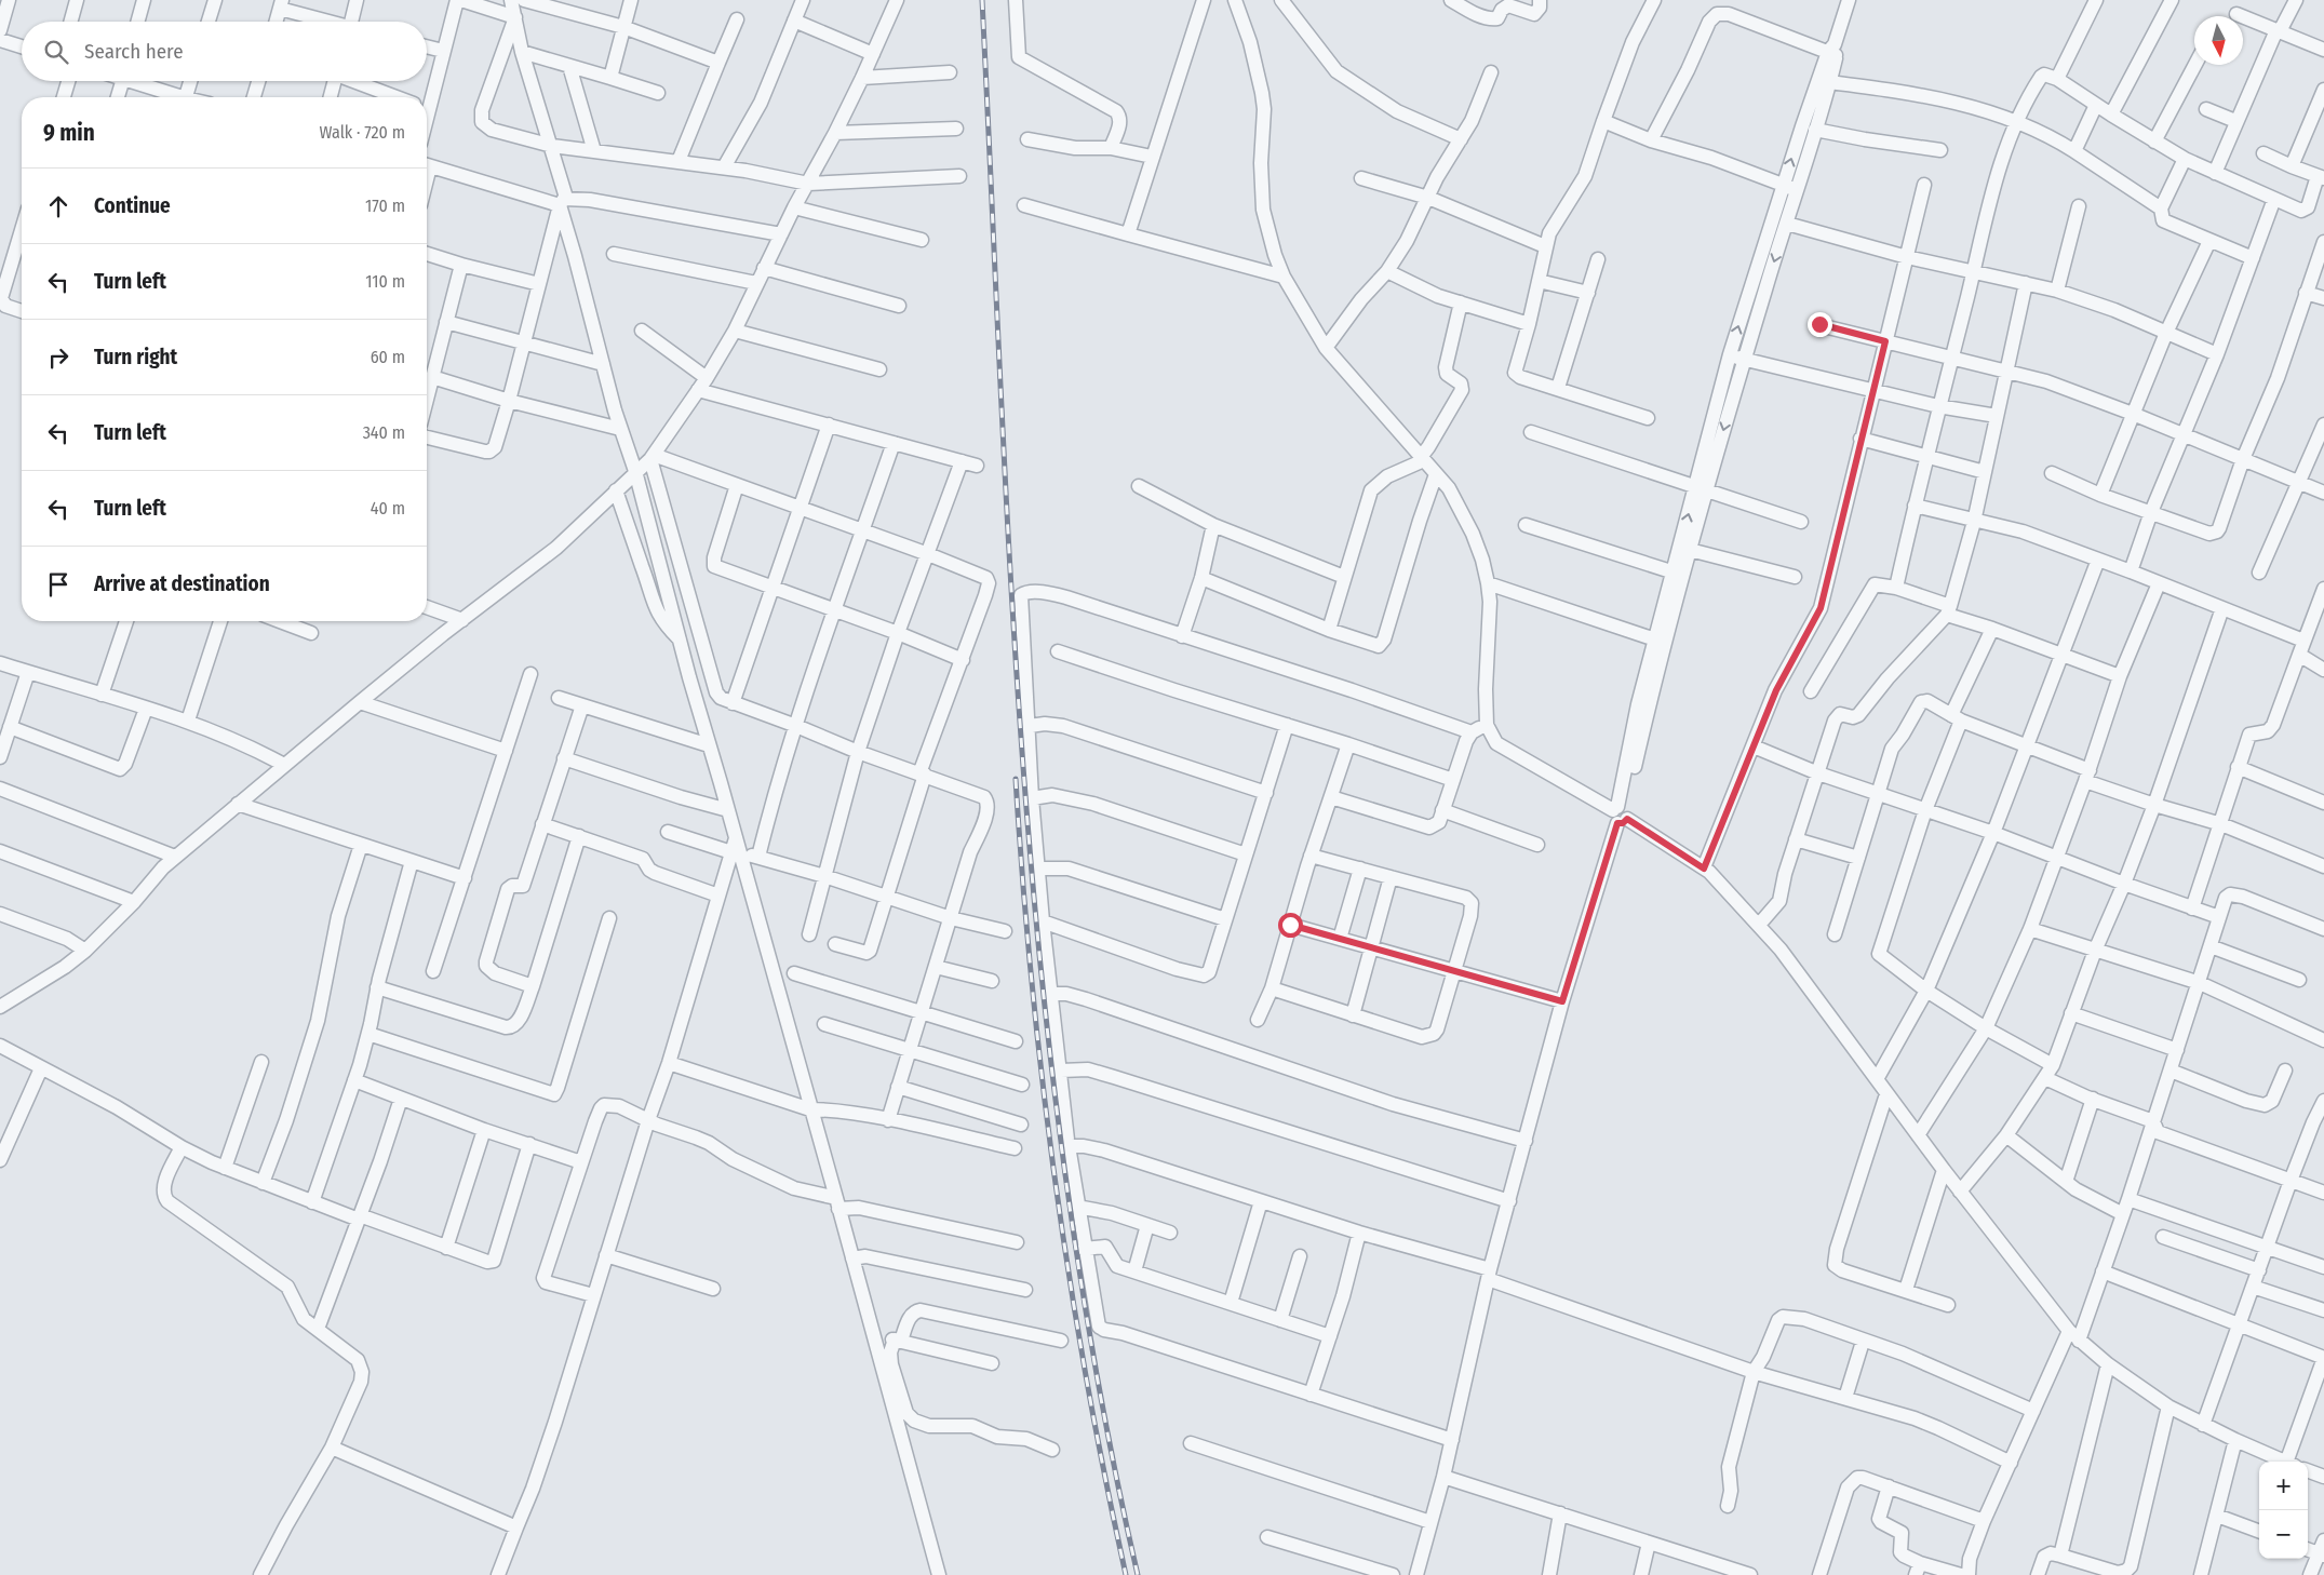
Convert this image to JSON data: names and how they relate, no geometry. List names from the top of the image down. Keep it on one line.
{"north":"bottom","page":{"search":"Search here","heading":["9 min","Walk · 720 m"],"list":[["Continue","170 m"],["Turn left","110 m"],["Turn right","60 m"],["Turn left","340 m"],["Turn left","40 m"],"Arrive at destination"],"map_buttons":["+","−"]}}
